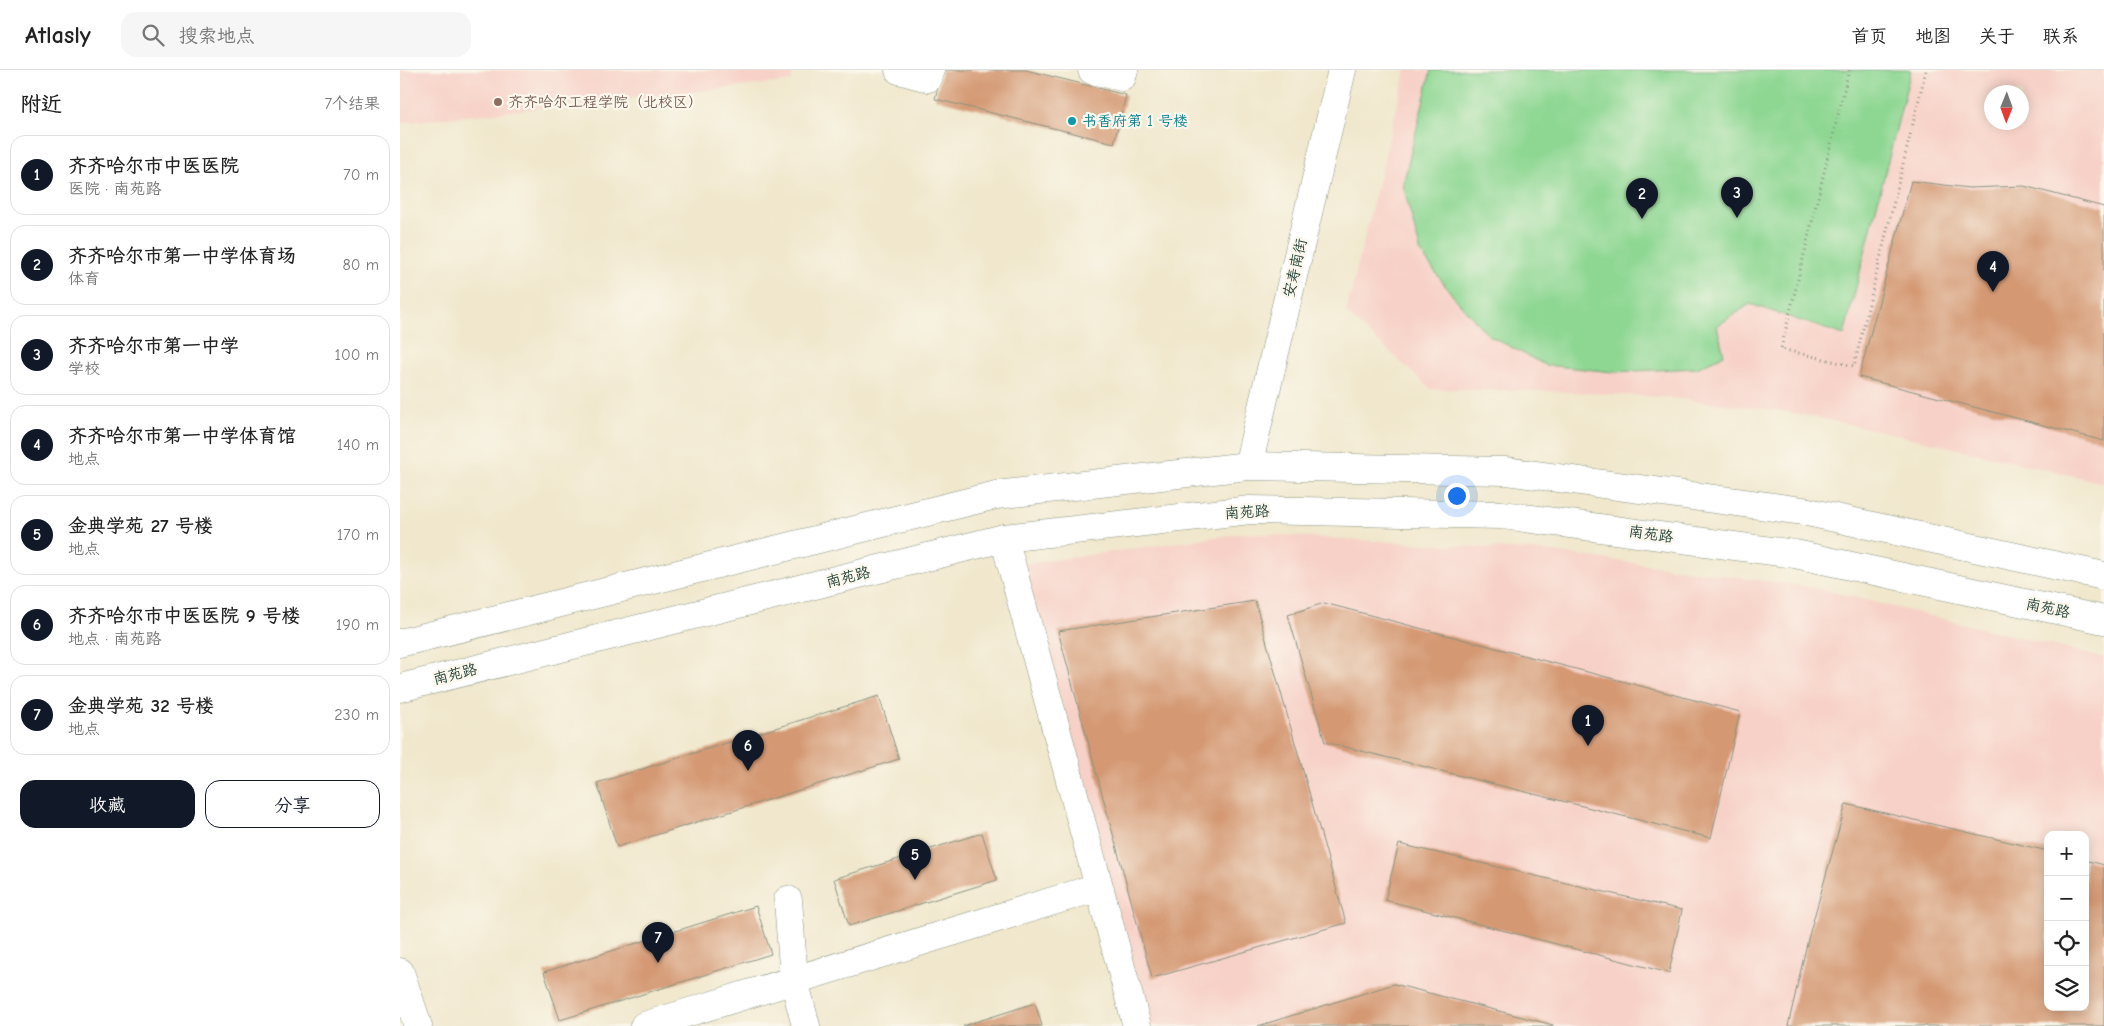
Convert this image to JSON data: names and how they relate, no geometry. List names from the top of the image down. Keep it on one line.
{"streets":{"main road":["安寿南街","南苑路"]},"places":["齐齐哈尔工程学院（北校区）","书香府第 1 号楼"],"north":"bottom","page":{"header":"Atlasly","search":"搜索地点","nav":["首页","地图","关于","联系"],"heading":["附近","7个结果"],"list":[{"mark":"1","name":"齐齐哈尔市中医医院","note":"医院 · 南苑路","value":"70 m"},{"mark":"2","name":"齐齐哈尔市第一中学体育场","note":"体育","value":"80 m"},{"mark":"3","name":"齐齐哈尔市第一中学","note":"学校","value":"100 m"},{"mark":"4","name":"齐齐哈尔市第一中学体育馆","note":"地点","value":"140 m"},{"mark":"5","name":"金典学苑 27 号楼","note":"地点","value":"170 m"},{"mark":"6","name":"齐齐哈尔市中医医院 9 号楼","note":"地点 · 南苑路","value":"190 m"},{"mark":"7","name":"金典学苑 32 号楼","note":"地点","value":"230 m"}],"pins":["3","2","4","1","6","5","7"],"buttons":["收藏","分享"],"map_buttons":["+","−"]}}
